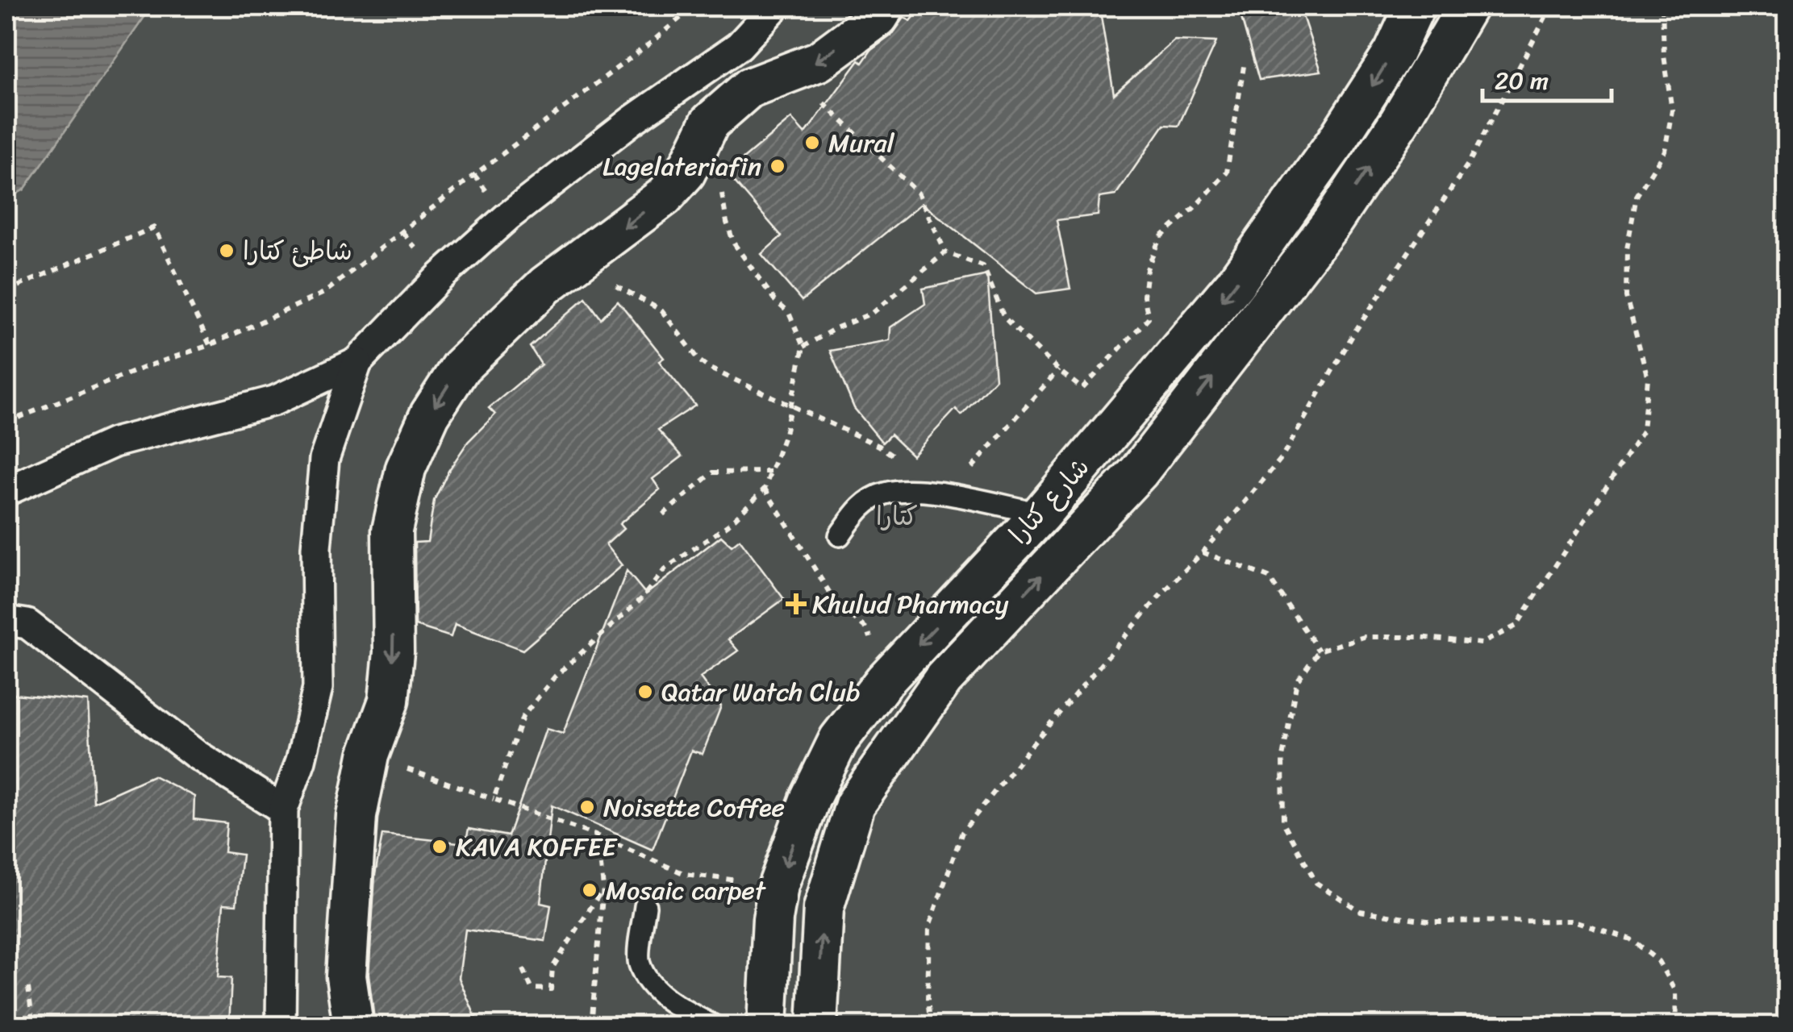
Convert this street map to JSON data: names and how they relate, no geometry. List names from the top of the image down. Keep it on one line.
{"streets":{"street":["شارع كتارا"]},"parks":["كتارا"],"places":{"other":["Mural","Lagelateriafin","شاطئ كتارا","Qatar Watch Club","Noisette Coffee","KAVA KOFFEE","Mosaic carpet"],"health":["Khulud Pharmacy"]},"scale_bar":"20 m"}
